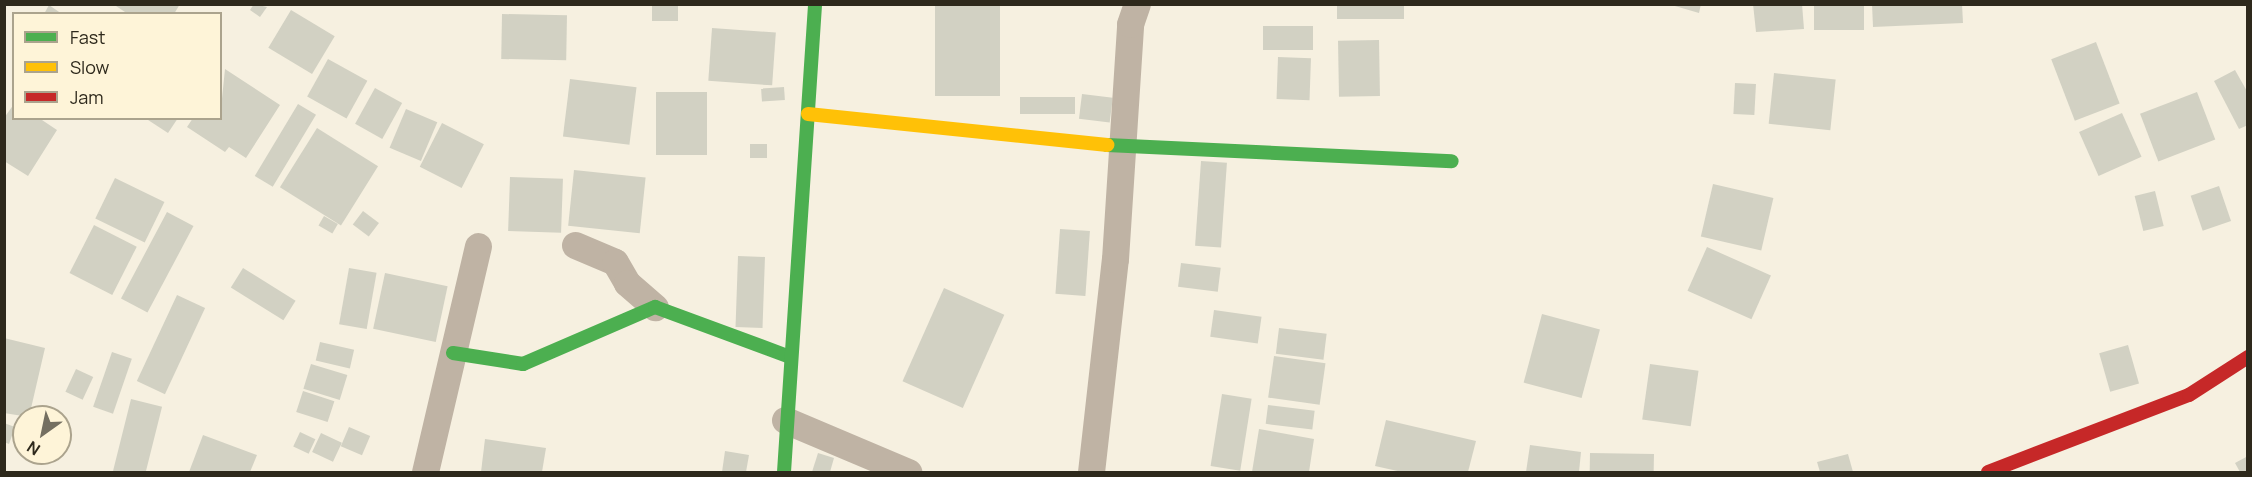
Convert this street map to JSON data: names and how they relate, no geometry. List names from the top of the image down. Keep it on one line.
{"legend":["Fast","Slow","Jam"],"north":"bottom left"}
